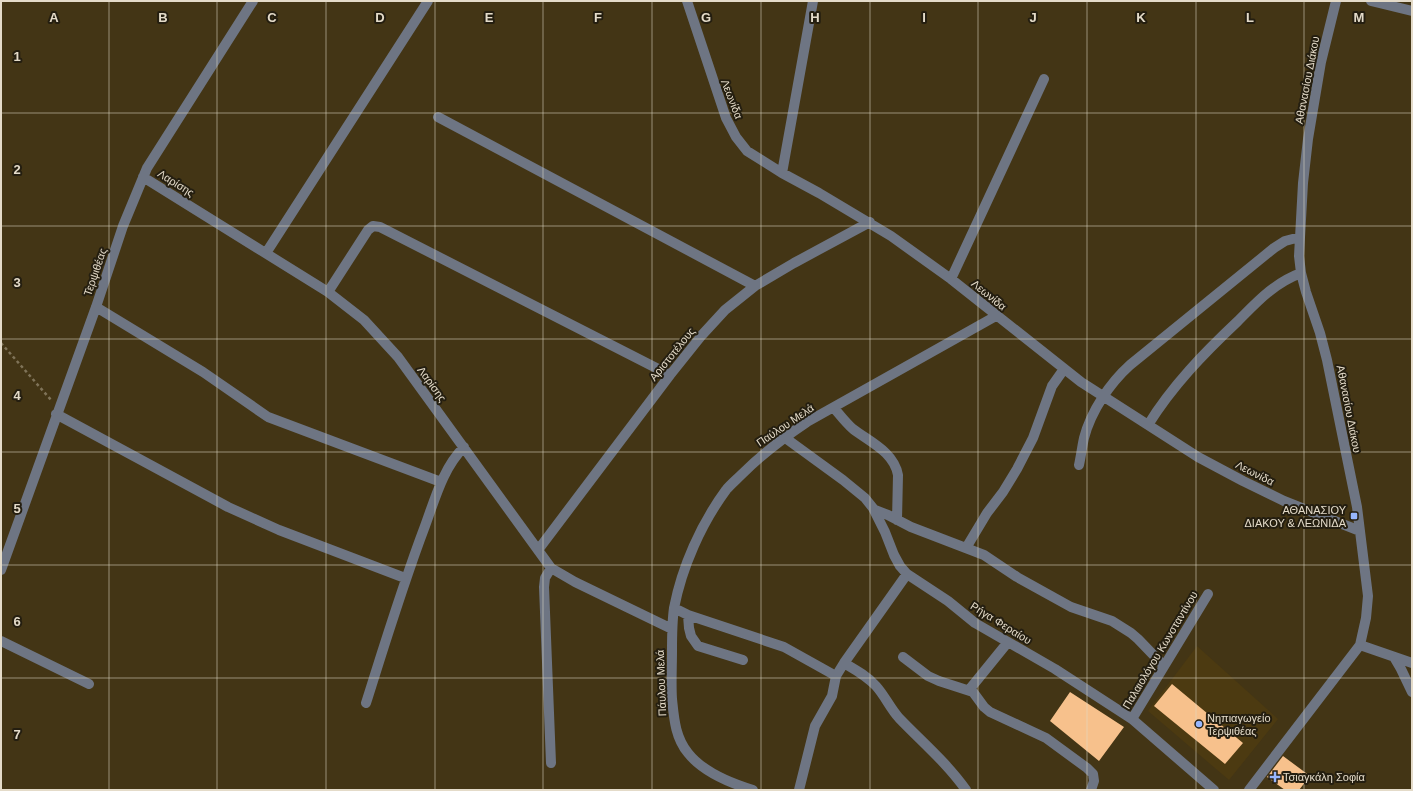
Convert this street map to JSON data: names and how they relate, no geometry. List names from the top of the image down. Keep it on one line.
{"streets":{"street":["Αθανασίου Διάκου","Λεωνίδα","Λαρίσης","Τερψιθέας","Αριστοτέλους","Παύλου Μελά","Ρήγα Φεραίου","Παλαιολόγου Κωνσταντίνου","Πάυλου Μελά"]},"crossings":[["Αθανασίου Διάκου","Λεωνίδα"],["Λεωνίδα","Αριστοτέλους"],["Λεωνίδα","Παύλου Μελά"],["Λαρίσης","Τερψιθέας"],["Λαρίσης","Αριστοτέλους"],["Λαρίσης","Παύλου Μελά"],["Λαρίσης","Πάυλου Μελά"],["Παύλου Μελά","Ρήγα Φεραίου"],["Παύλου Μελά","Πάυλου Μελά"],["Ρήγα Φεραίου","Παλαιολόγου Κωνσταντίνου"]],"places":{"transit":["ΑΘΑΝΑΣΙΟΥ ΔΙΑΚΟΥ & ΛΕΩΝΙΔΑ"],"other":["Νηπιαγωγείο Τερψιθέας"],"health":["Τσιαγκάλη Σοφία"]},"grid":{"columns":["A","B","C","D","E","F","G","H","I","J","K","L","M"],"rows":["1","2","3","4","5","6","7"]}}
